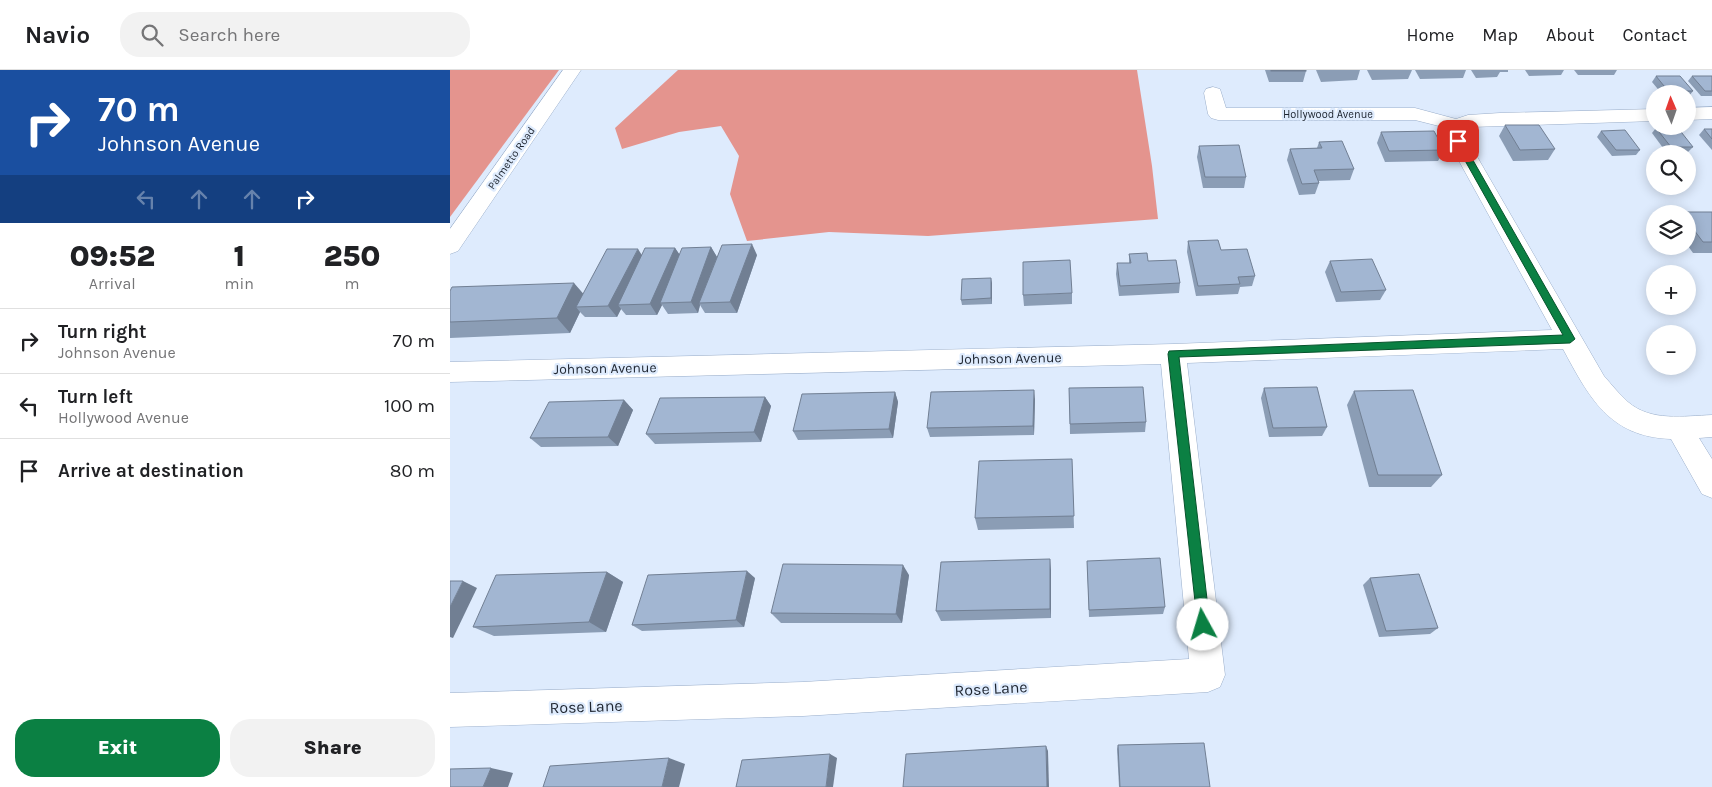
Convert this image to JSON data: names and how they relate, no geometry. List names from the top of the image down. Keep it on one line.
{"streets":{"street":["Hollywood Avenue","Palmetto Road","Johnson Avenue","Rose Lane"]},"crossings":[["Johnson Avenue","Rose Lane"]],"north":"top","page":{"header":"Navio","search":"Search here","nav":["Home","Map","About","Contact"],"turn":["70 m","Johnson Avenue"],"map_buttons":["+","−"],"eta":["09:52","Arrival","1","min","250","m"],"list":[{"name":"Turn right","note":"Johnson Avenue","value":"70 m"},{"name":"Turn left","note":"Hollywood Avenue","value":"100 m"},{"name":"Arrive at destination","value":"80 m"}],"buttons":["Exit","Share"]}}
